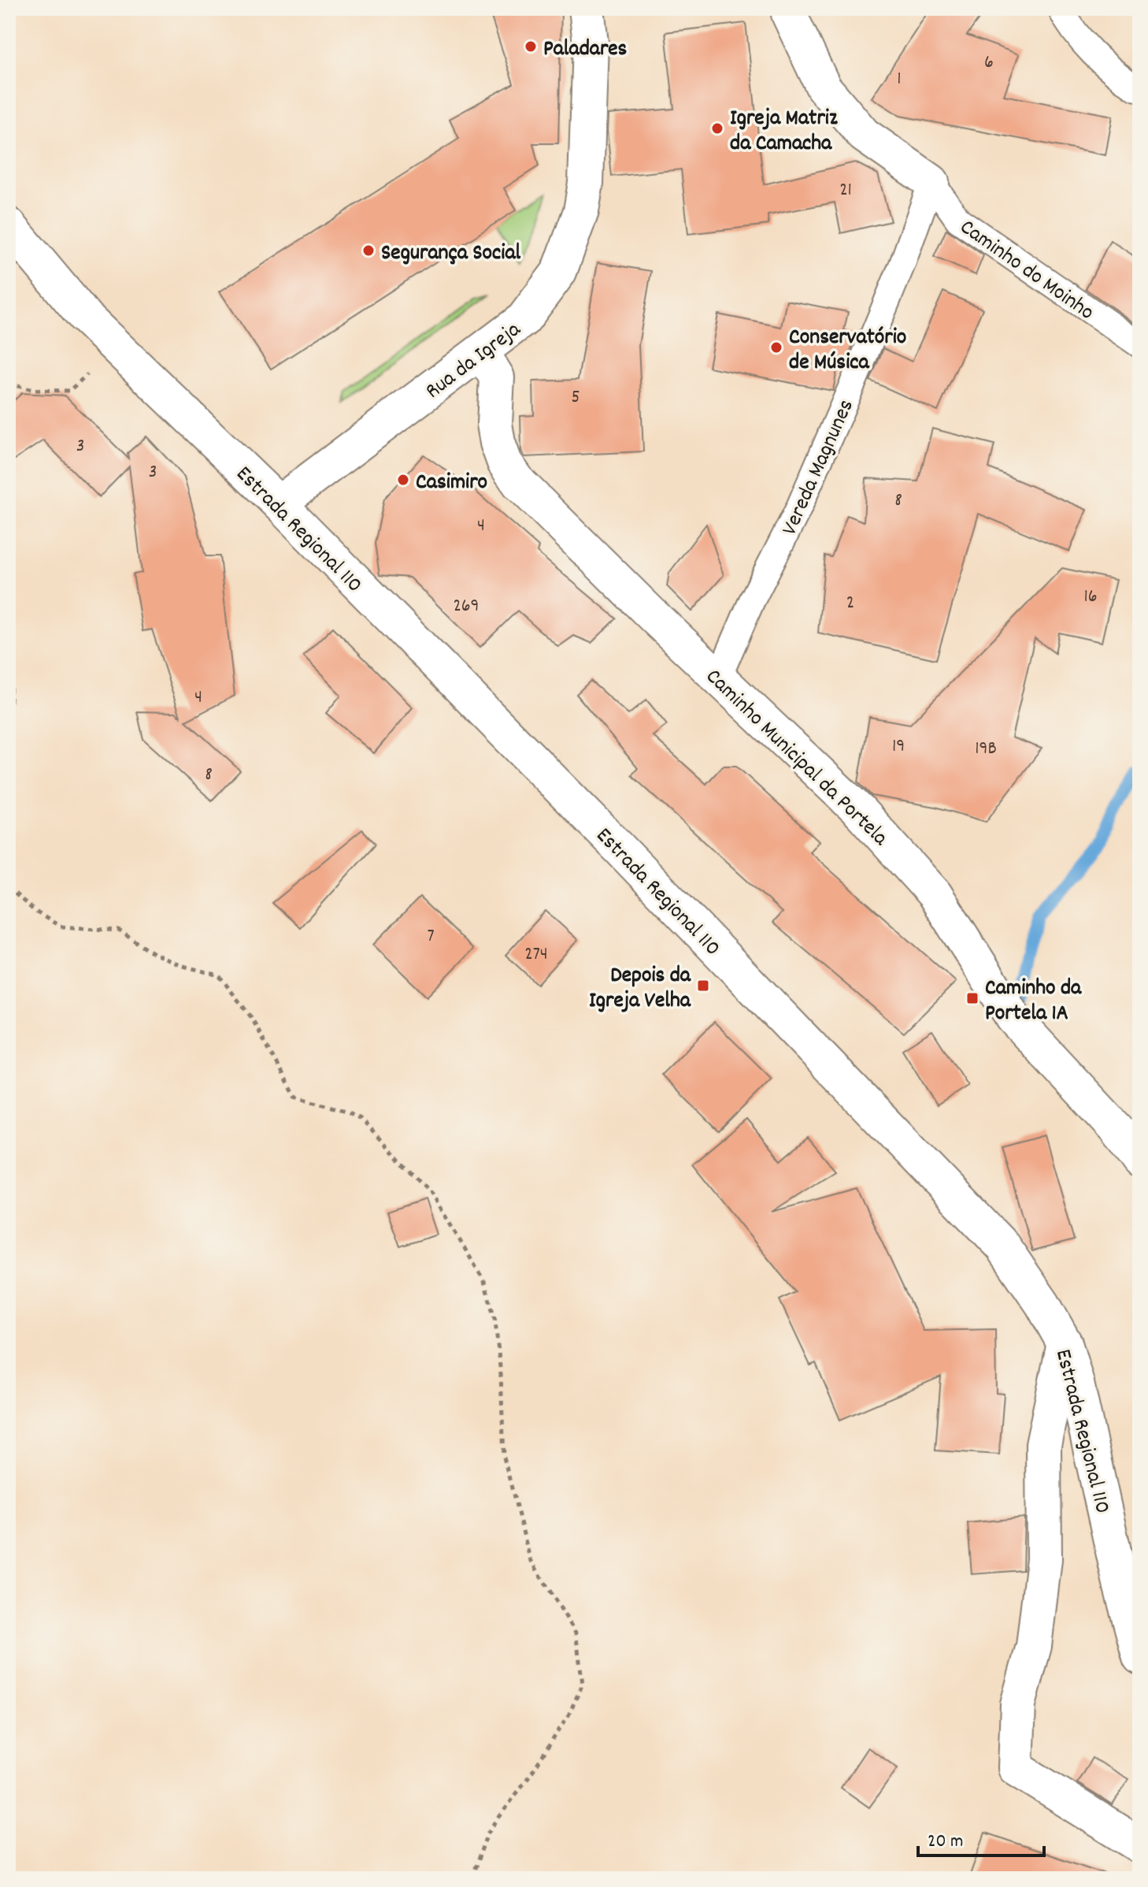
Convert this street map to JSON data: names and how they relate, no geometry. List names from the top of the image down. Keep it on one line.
{"streets":{"street":["Caminho do Moinho","Rua da Igreja","Estrada Regional 110","Caminho Municipal da Portela"],"lane":["Vereda Magnunes"]},"crossings":[["Caminho do Moinho","Vereda Magnunes"],["Rua da Igreja","Estrada Regional 110"],["Rua da Igreja","Caminho Municipal da Portela"],["Vereda Magnunes","Caminho Municipal da Portela"]],"places":{"other":["Paladares","Igreja Matriz da Camacha","Segurança Social","Conservatório de Música","Casimiro"],"transit":["Depois da Igreja Velha","Caminho da Portela 1A"]},"house_numbers":["6","1","21","5","3","3","8","4","16","2","269","4","19","19B","8","7","274"],"scale_bar":"20 m"}
